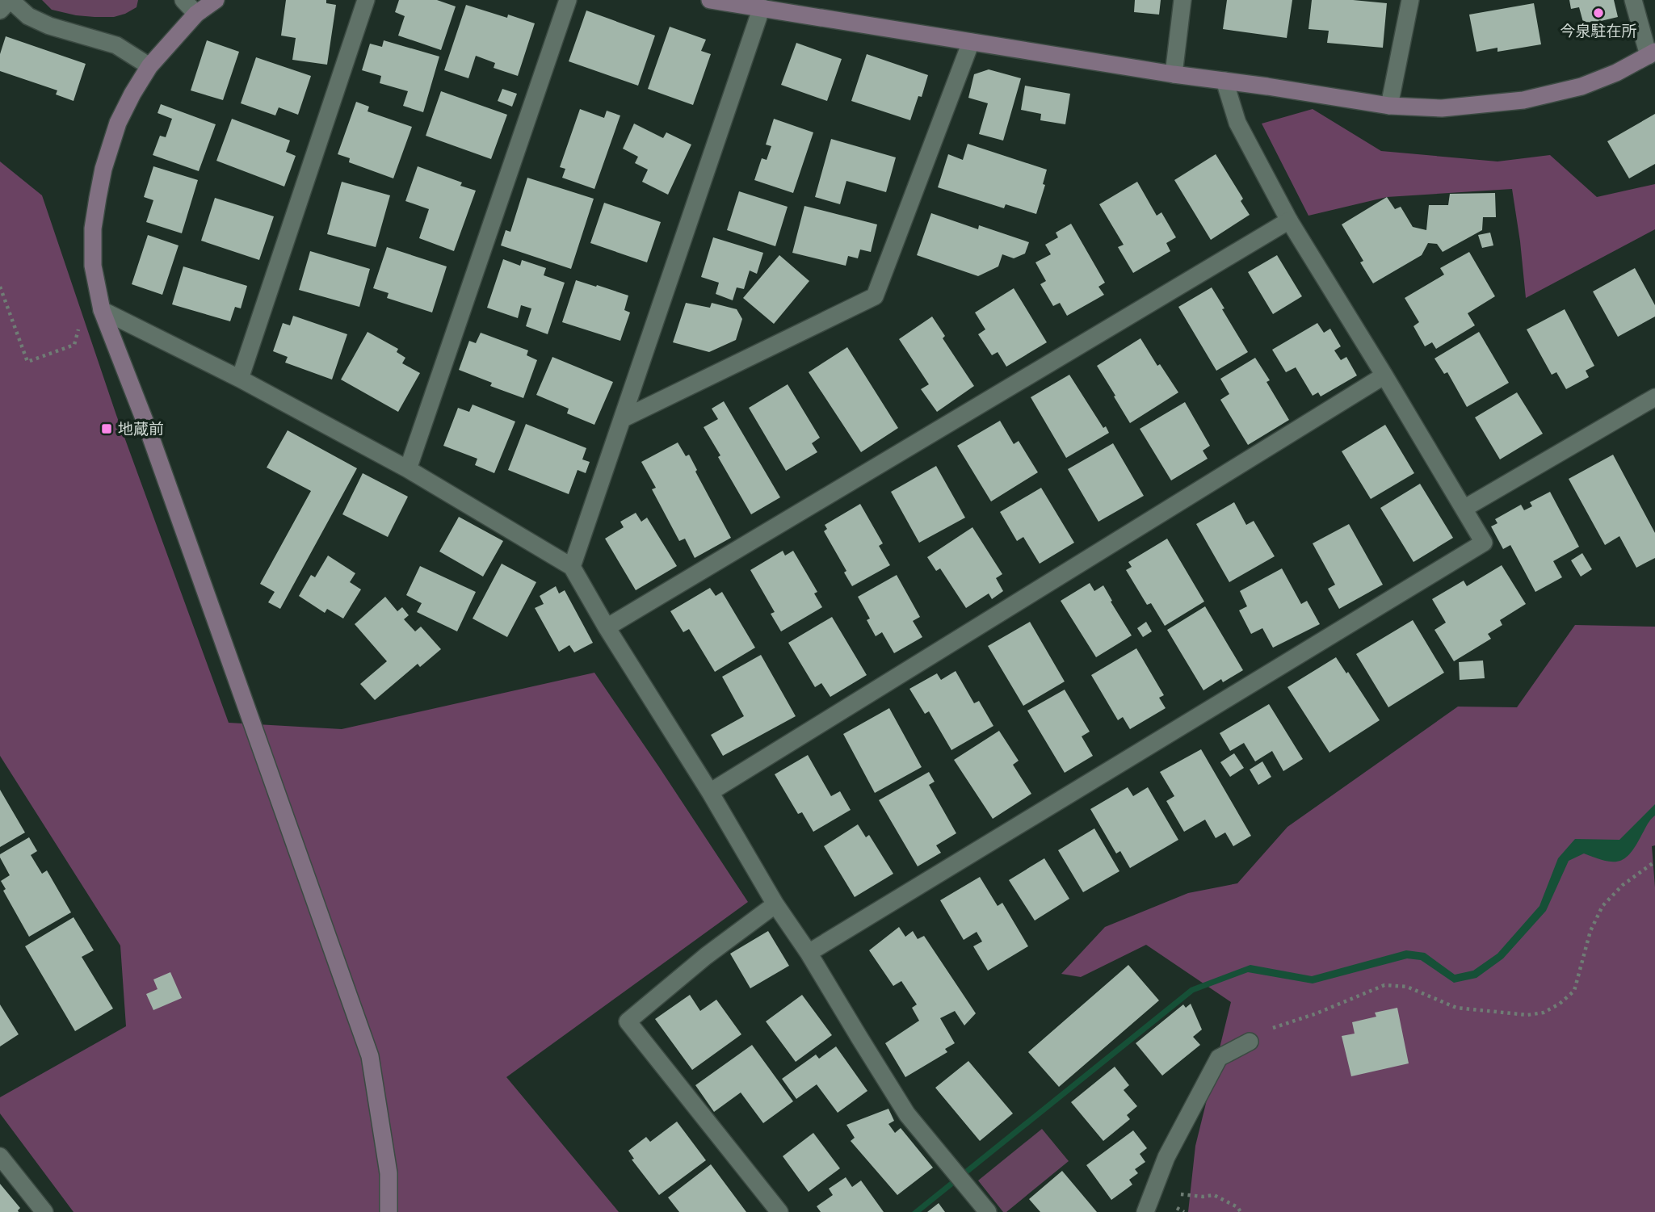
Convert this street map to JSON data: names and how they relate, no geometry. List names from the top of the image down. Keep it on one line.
{"places":{"other":["今泉駐在所"],"transit":["地蔵前"]}}
